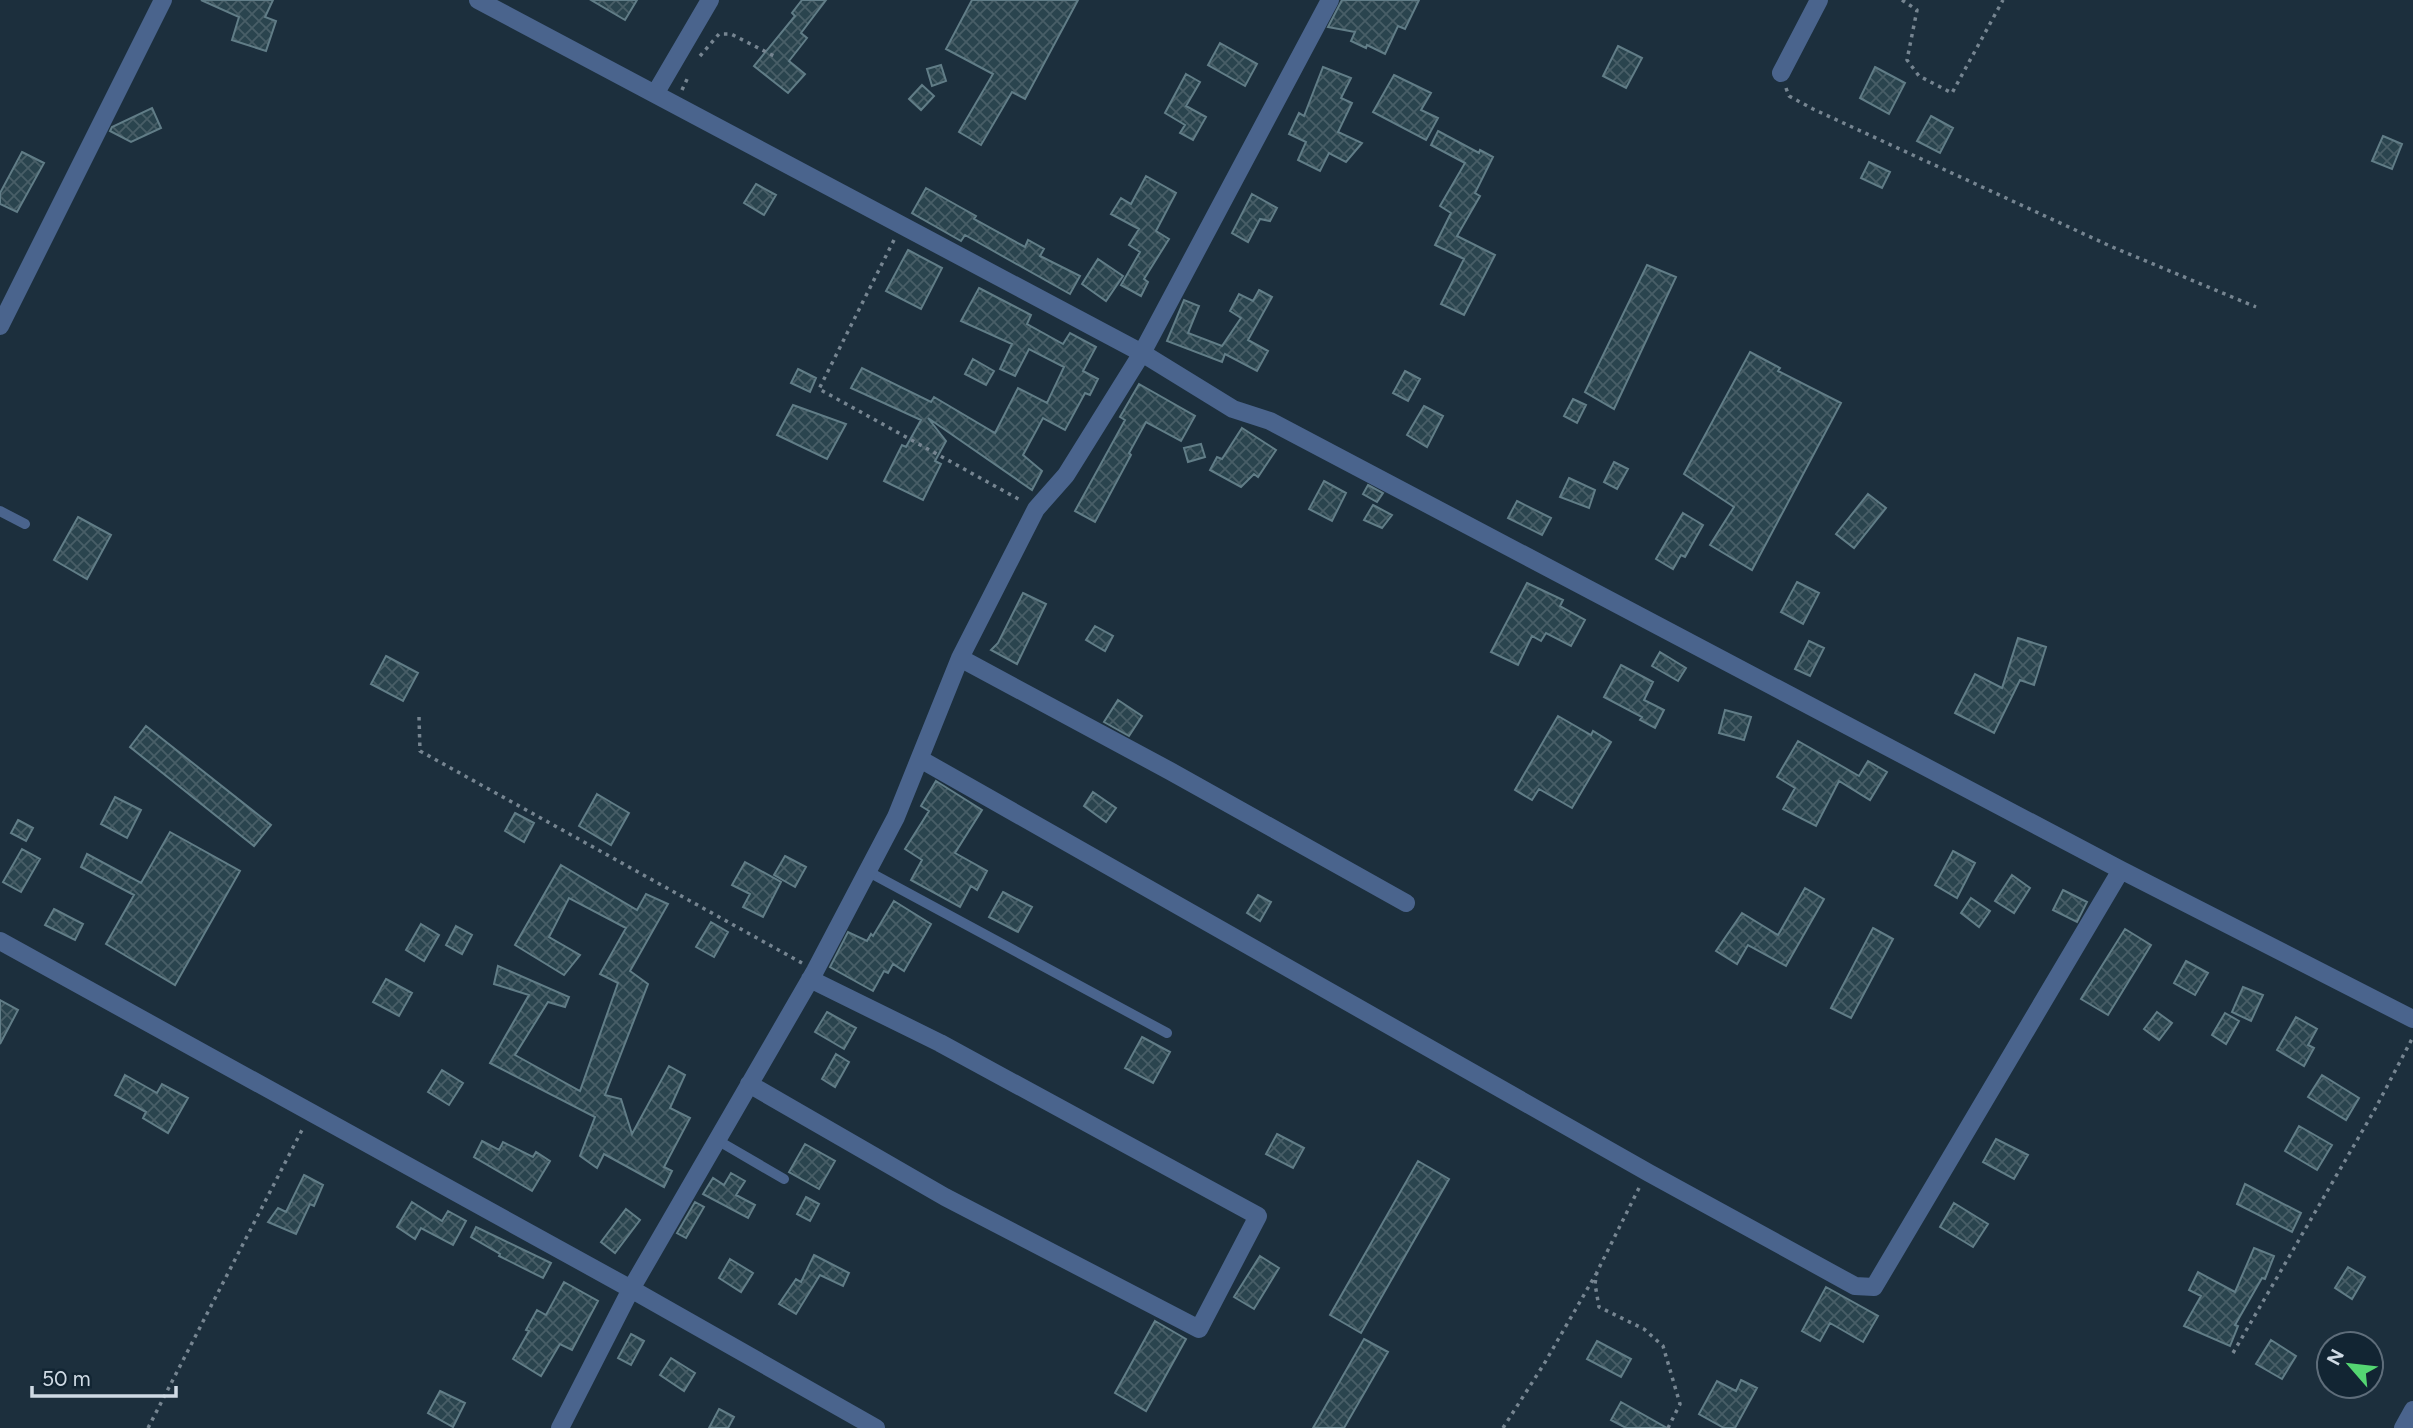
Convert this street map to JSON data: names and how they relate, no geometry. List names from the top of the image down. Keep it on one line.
{"scale_bar":"50 m","north":"top left"}
